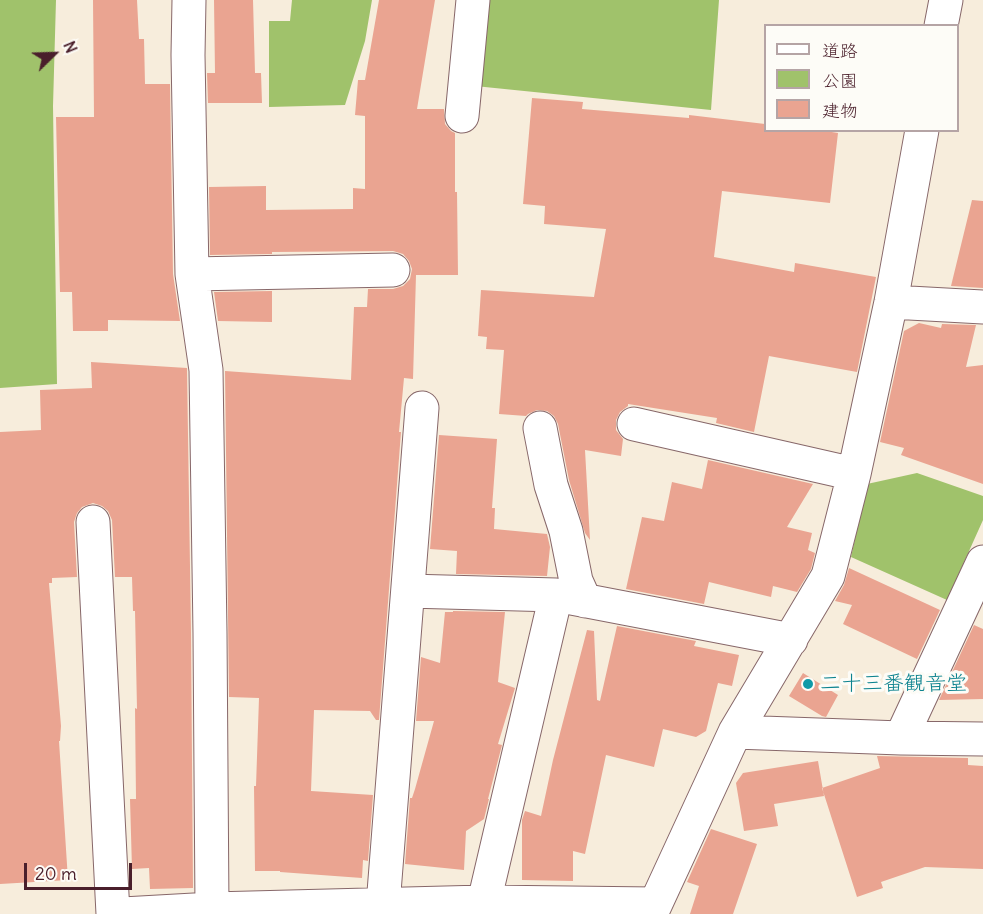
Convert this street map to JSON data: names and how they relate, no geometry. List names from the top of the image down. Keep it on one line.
{"places":["二十三番観音堂"],"legend":["道路","公園","建物"],"scale_bar":"20 m","north":"top right"}
